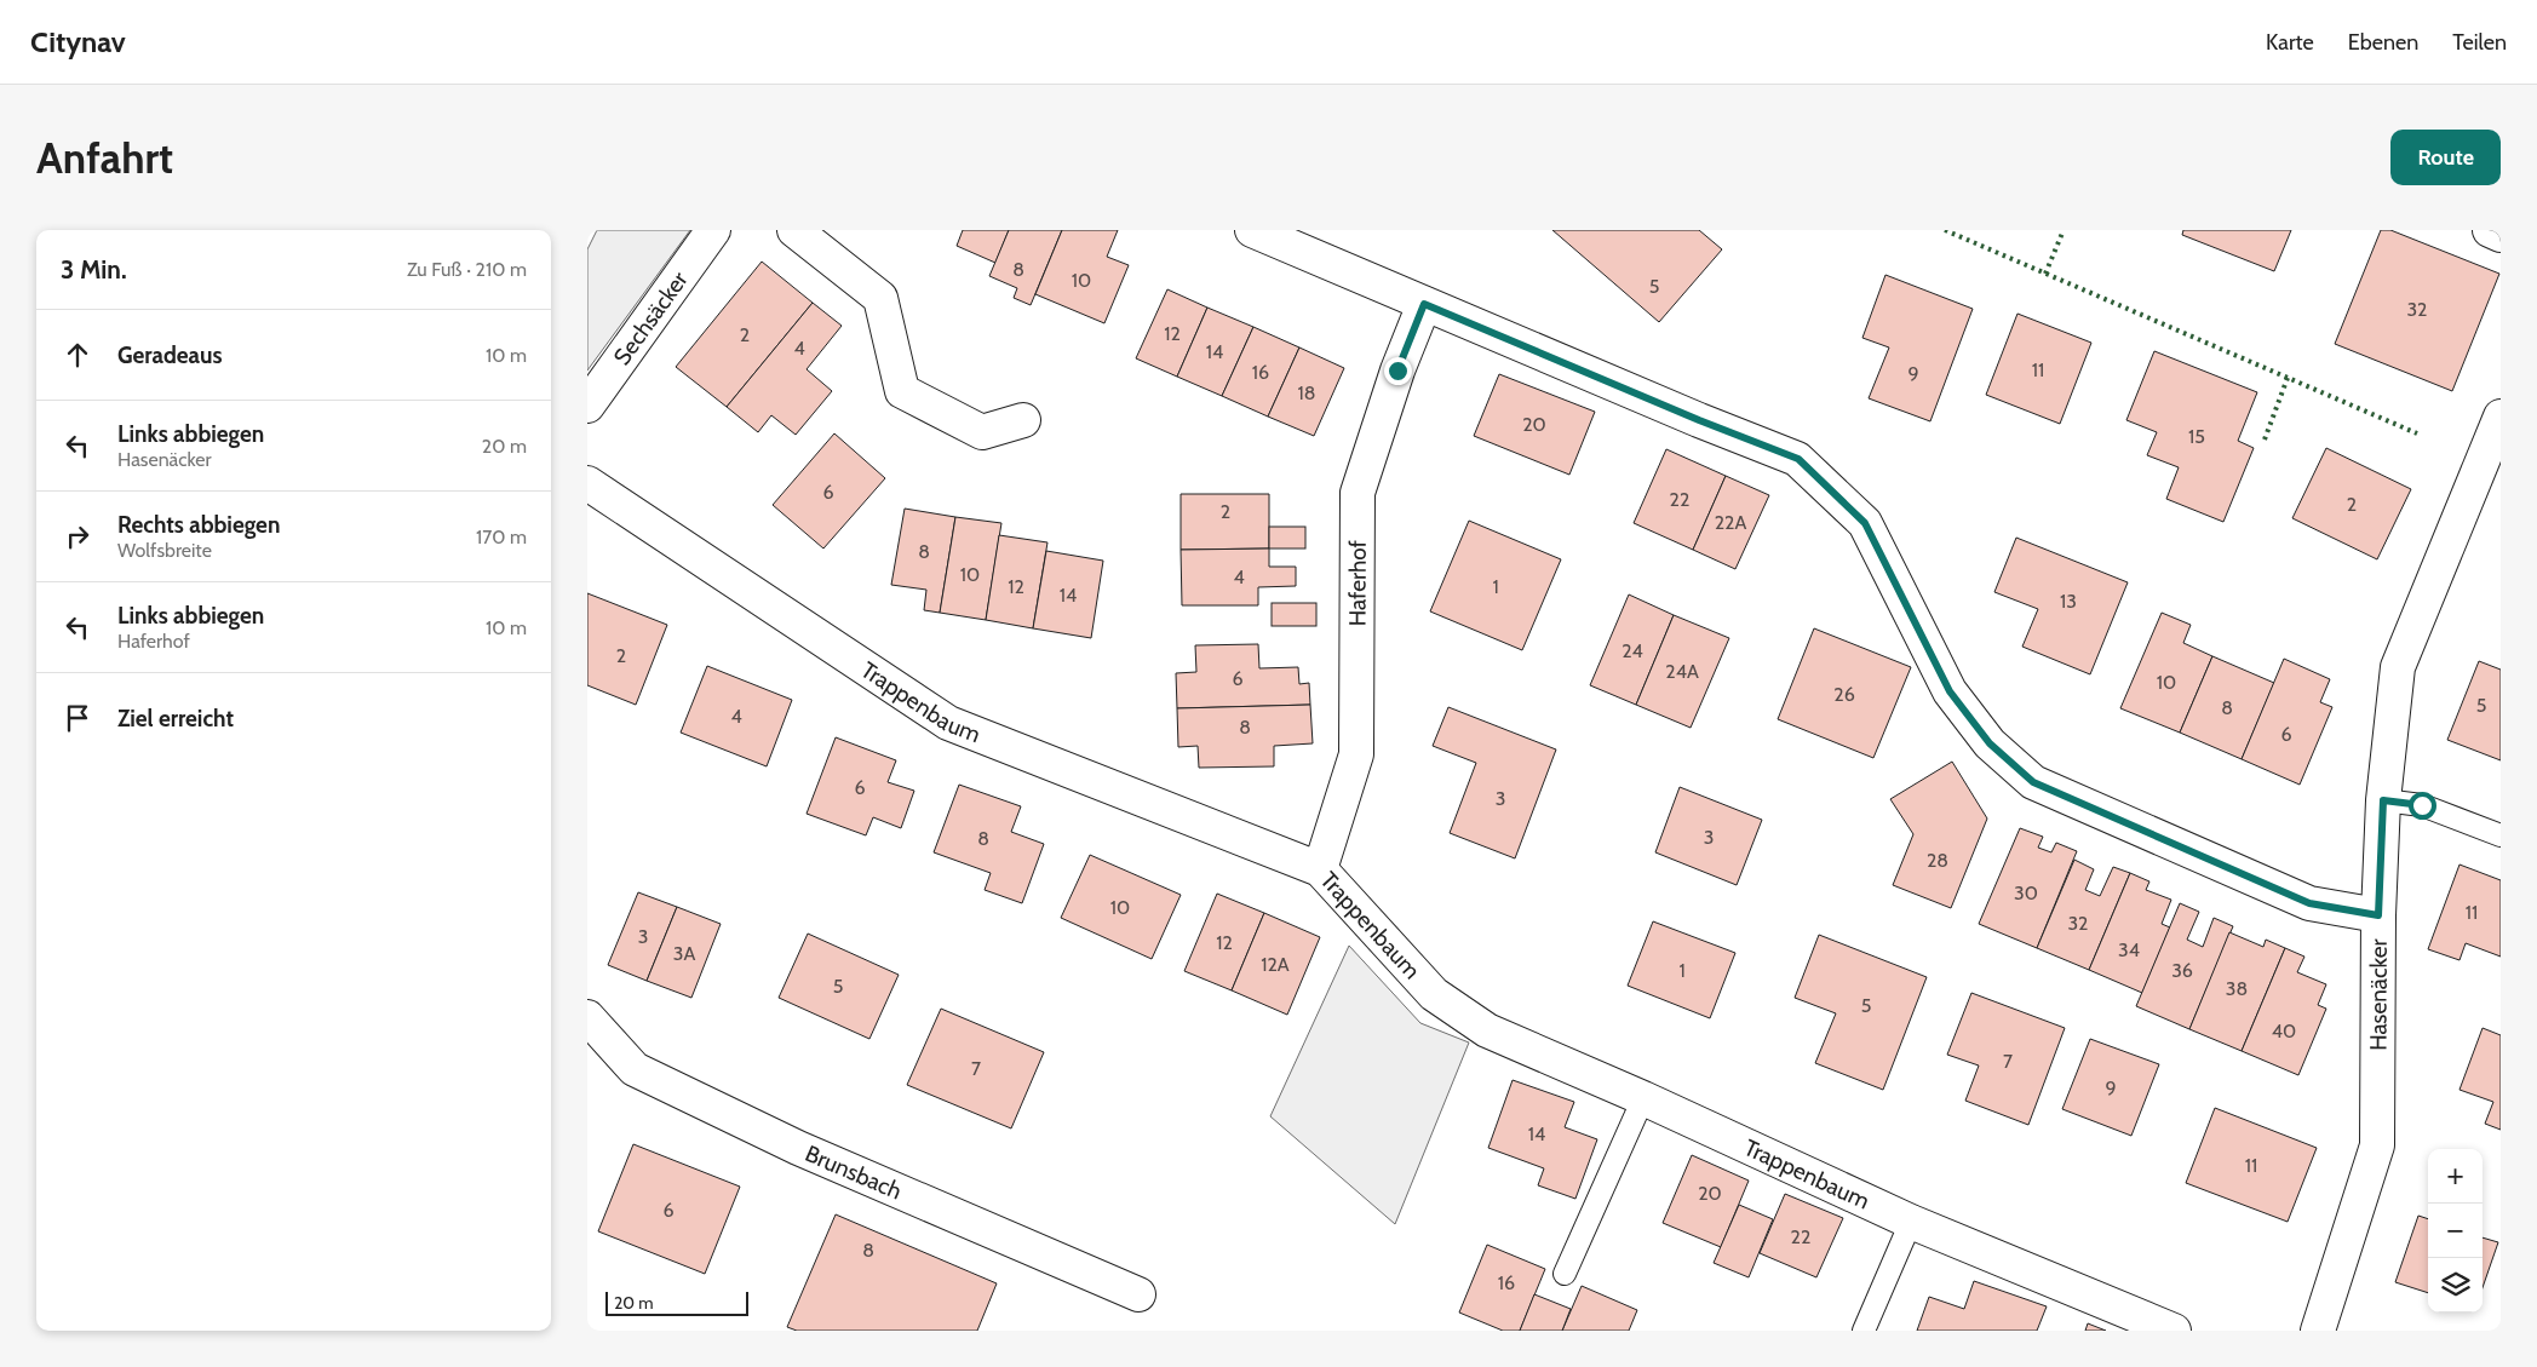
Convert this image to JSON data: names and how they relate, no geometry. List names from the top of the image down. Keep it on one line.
{"streets":{"street":["Sechsäcker","Haferhof","Trappenbaum","Hasenäcker","Brunsbach"]},"crossings":[["Haferhof","Trappenbaum"]],"house_numbers":["8","10","5","32","12","2","4","14","11","16","9","18","20","15","6","22","2","2","22A","8","10","4","12","1","14","13","24","2","24A","6","10","26","5","8","4","8","6","6","3","3","8","28","30","10","11","32","3","12","34","3A","12A","1","36","5","38","5","40","7","7","9","14","11","20","6","22","8","16"],"scale_bar":"20 m","page":{"header":"Citynav","nav":["Karte","Ebenen","Teilen"],"buttons":"Route","title":"Anfahrt","heading":["3 Min.","Zu Fuß · 210 m"],"list":[["Geradeaus","10 m"],["Links abbiegen","Hasenäcker","20 m"],["Rechts abbiegen","Wolfsbreite","170 m"],["Links abbiegen","Haferhof","10 m"],"Ziel erreicht"],"map_buttons":["+","−"],"scale":"20 m"}}
